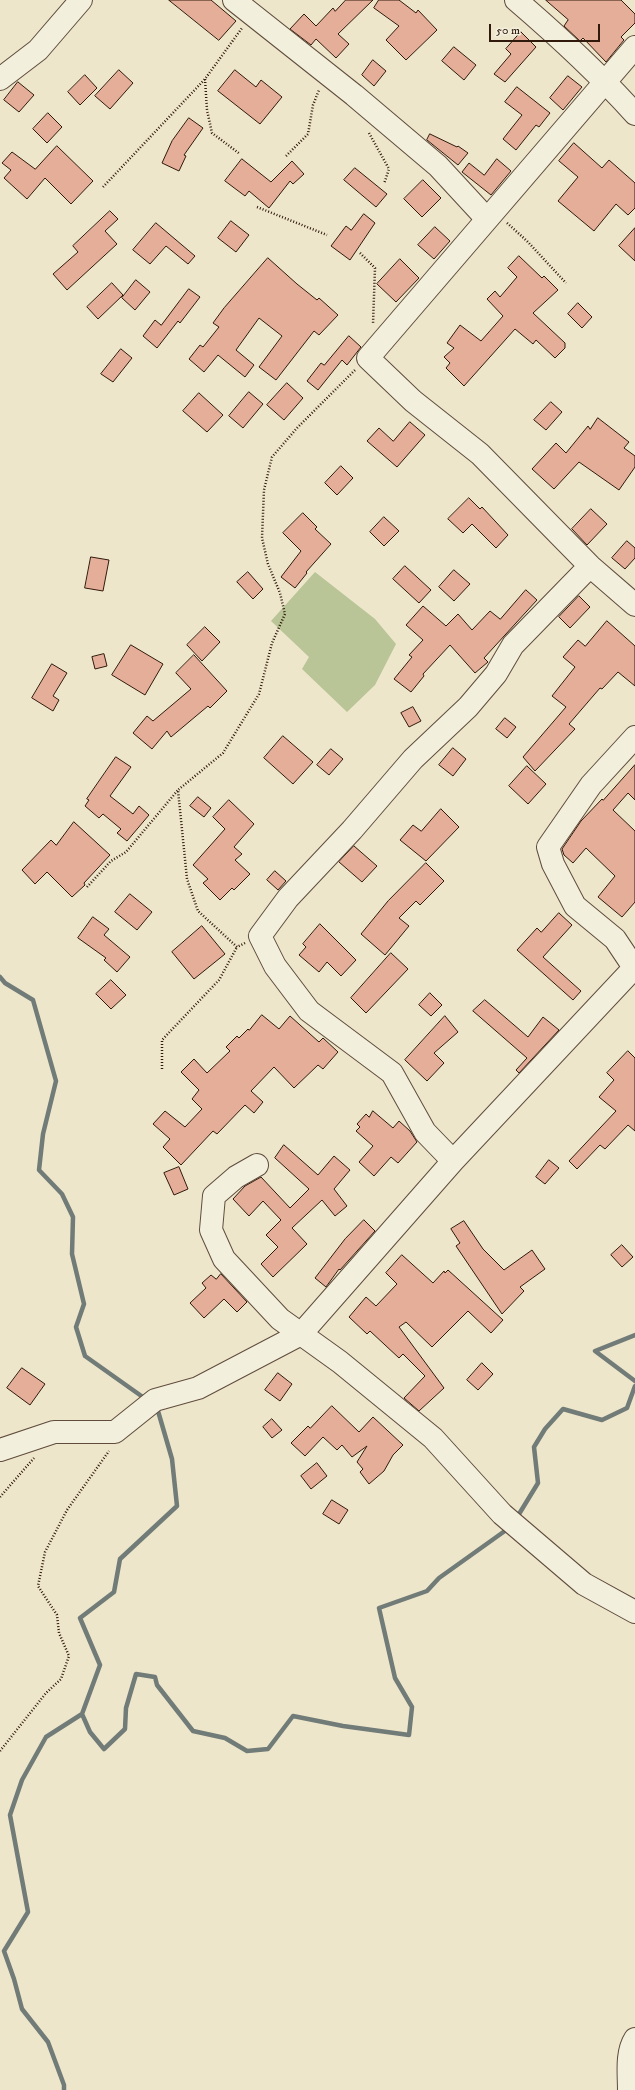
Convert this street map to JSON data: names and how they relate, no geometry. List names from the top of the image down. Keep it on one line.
{"scale_bar":"50 m"}
